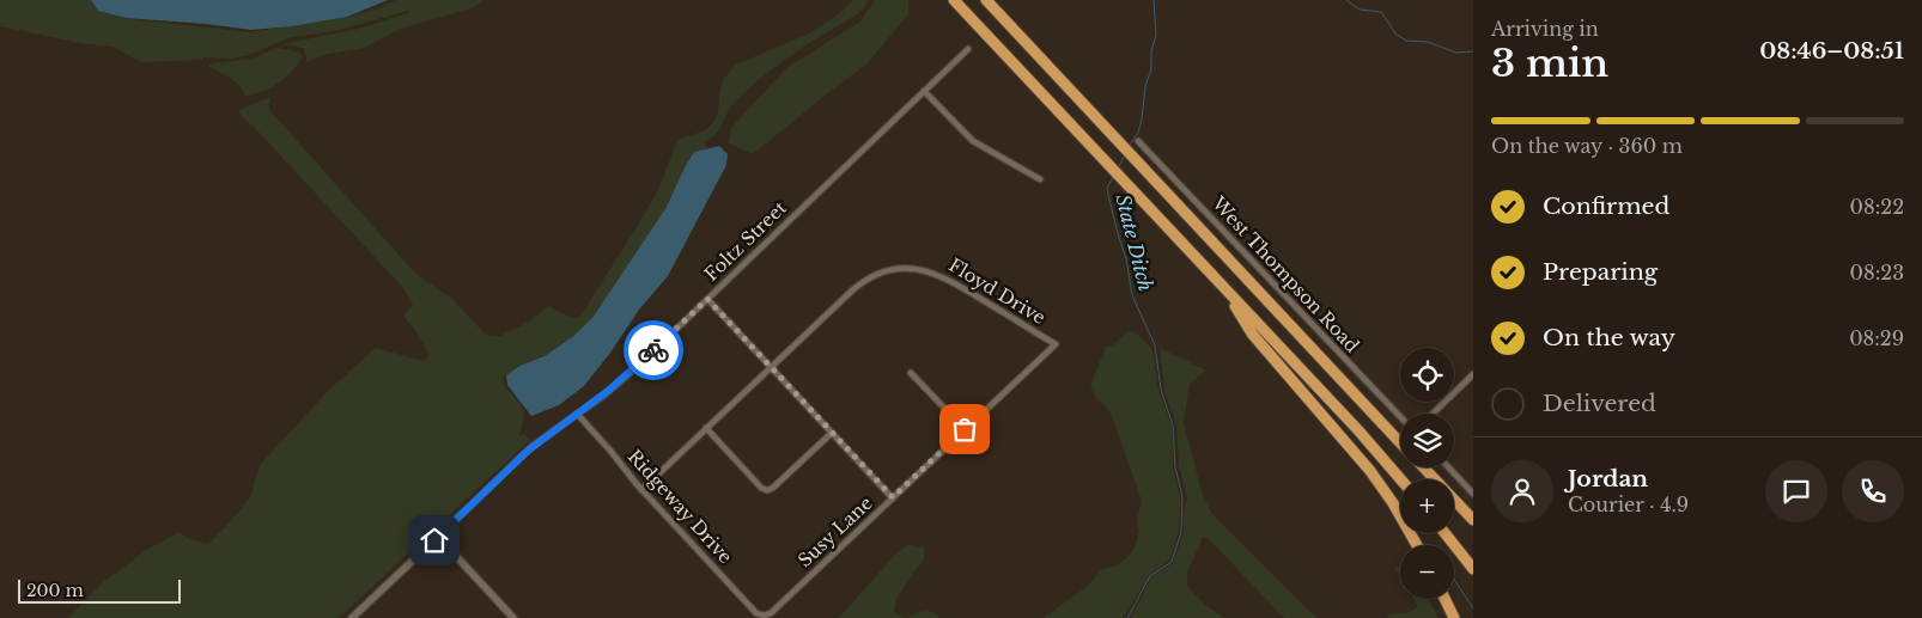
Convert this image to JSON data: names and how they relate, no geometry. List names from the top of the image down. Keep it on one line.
{"streets":{"street":["Foltz Street","West Thompson Road","Floyd Drive","Ridgeway Drive","Susy Lane"]},"crossings":[["Foltz Street","Ridgeway Drive"],["Floyd Drive","Ridgeway Drive"],["Floyd Drive","Susy Lane"],["Ridgeway Drive","Susy Lane"]],"water":["State Ditch"],"scale_bar":"200 m","page":{"heading":["3 min","Arriving in","08:46–08:51"],"panel":["Jordan","Courier · 4.9"],"bar":"On the way · 360 m","list":[["Confirmed","08:22"],["Preparing","08:23"],["On the way","08:29"],"Delivered"],"map_buttons":["+","−"],"scale":"200 m"}}
